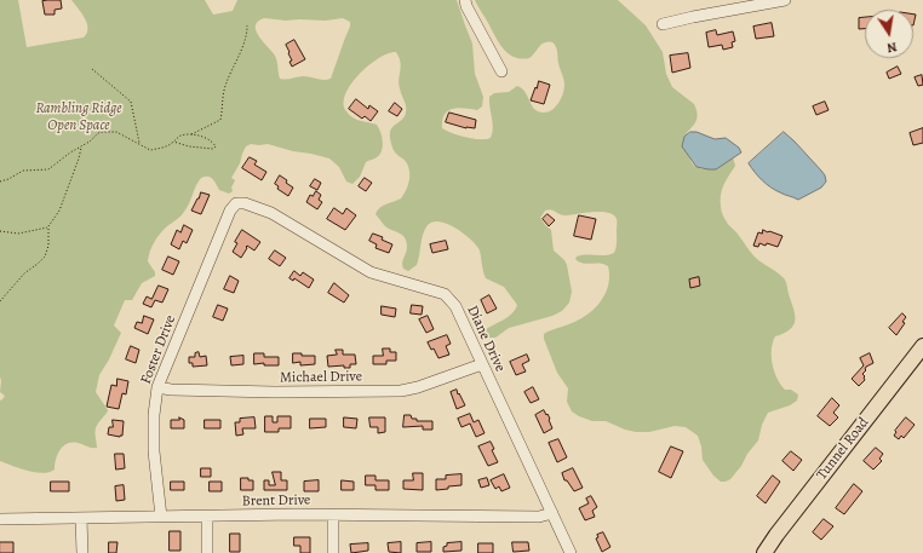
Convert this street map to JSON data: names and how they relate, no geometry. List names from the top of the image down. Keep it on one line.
{"streets":{"main road":["Tunnel Road"],"street":["Diane Drive","Foster Drive","Michael Drive","Brent Drive"]},"crossings":[["Diane Drive","Foster Drive"],["Diane Drive","Michael Drive"],["Diane Drive","Brent Drive"],["Foster Drive","Michael Drive"],["Foster Drive","Brent Drive"]],"parks":["Rambling Ridge Open Space"],"north":"bottom"}
